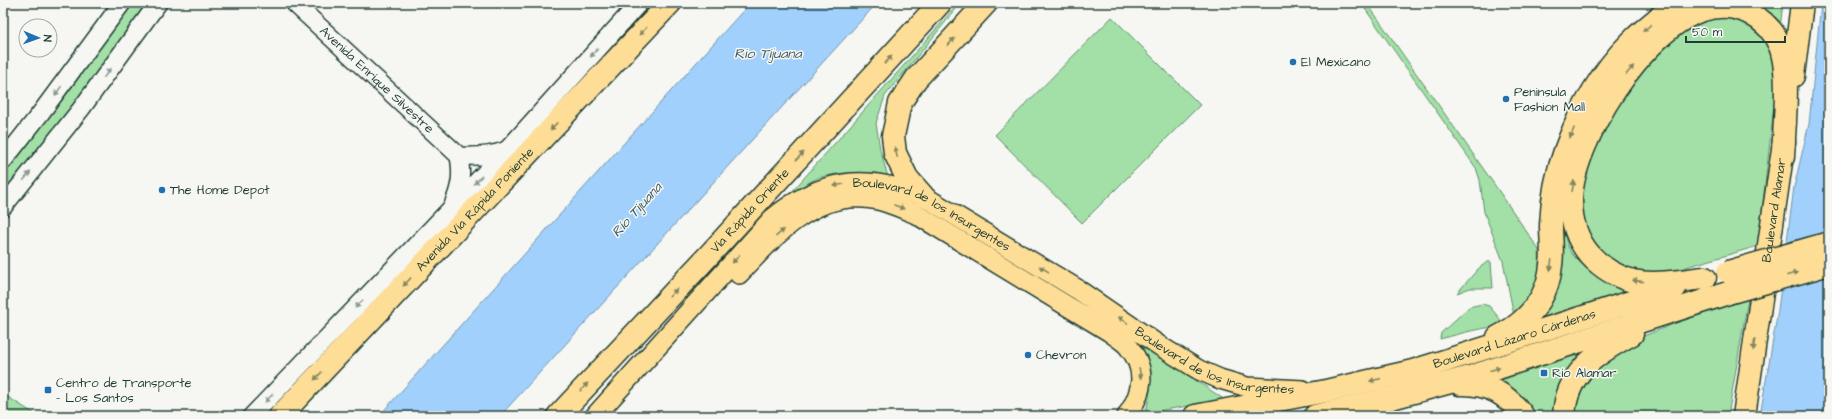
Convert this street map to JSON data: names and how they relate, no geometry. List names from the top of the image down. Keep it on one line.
{"streets":{"highway":["Avenida Vía Rápida Poniente","Vía Rápida Oriente","Boulevard Alamar","Boulevard Lázaro Cárdenas"],"main road":["Boulevard de los Insurgentes"],"street":["Avenida Enríque Silvestre"]},"crossings":[["Boulevard de los Insurgentes","Boulevard Lázaro Cárdenas"]],"one_way":["Avenida Vía Rápida Poniente","Vía Rápida Oriente","Boulevard Alamar"],"water":["Rio Tijuana","Río Tijuana"],"places":{"other":["El Mexicano","Peninsula Fashion Mall","The Home Depot","Chevron"],"transit":["Río Alamar","Centro de Transporte - Los Santos"]},"scale_bar":"50 m","north":"right"}
